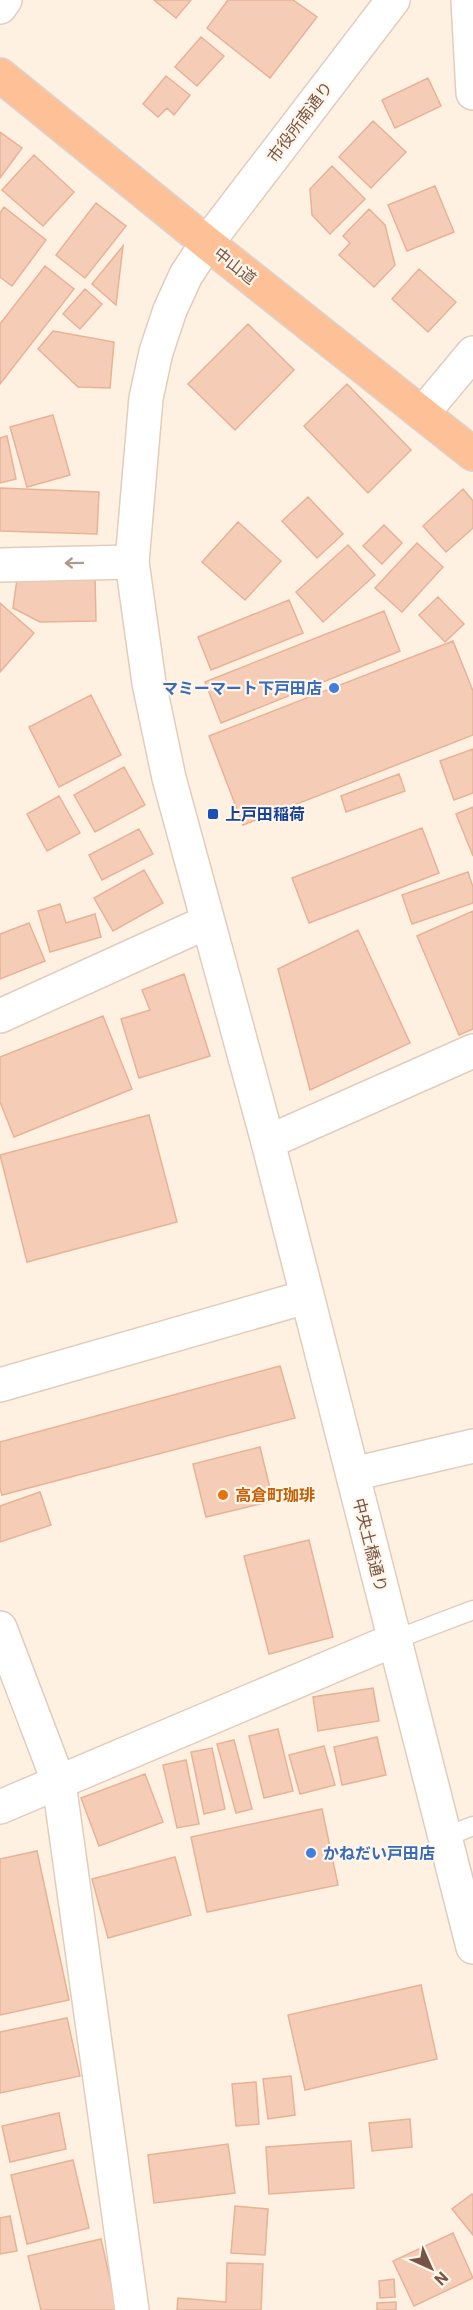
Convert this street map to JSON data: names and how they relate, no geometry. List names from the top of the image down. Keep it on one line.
{"streets":{"highway":["中山道"],"street":["市役所南通り","中央土橋通り"]},"crossings":[["市役所南通り","中山道"],["市役所南通り","中央土橋通り"]],"places":{"other":["マミーマート下戸田店","高倉町珈琲","かねだい戸田店"],"transit":["上戸田稲荷"]},"north":"bottom right"}
